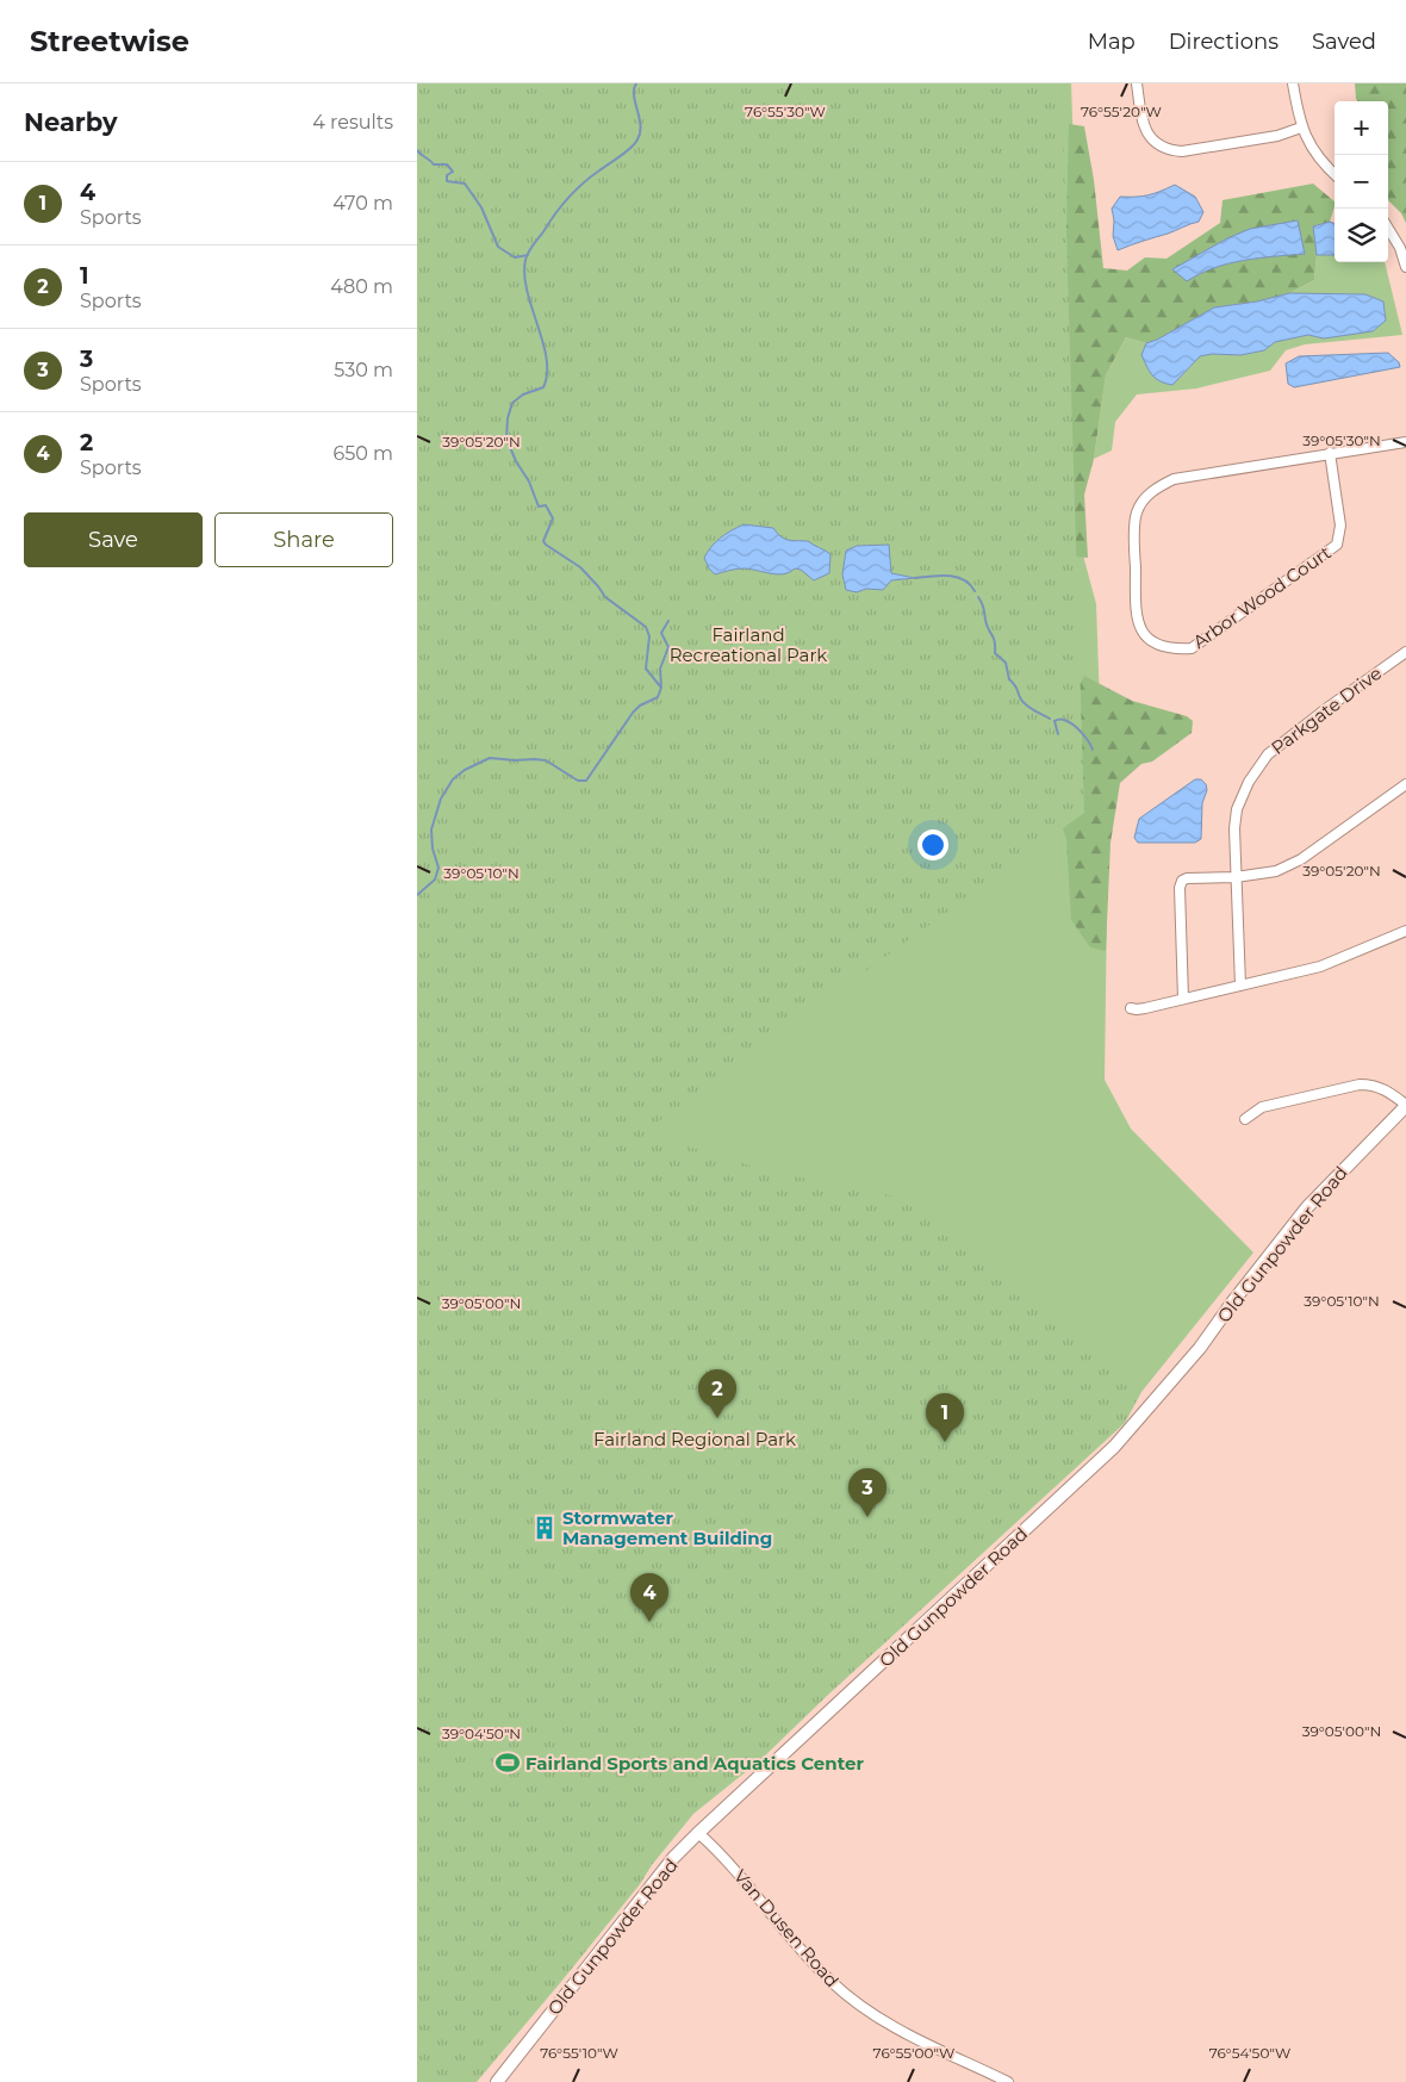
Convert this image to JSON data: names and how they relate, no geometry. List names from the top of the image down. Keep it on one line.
{"streets":{"main road":["Old Gunpowder Road"],"street":["Arbor Wood Court","Parkgate Drive","Van Dusen Road"]},"crossings":[["Old Gunpowder Road","Van Dusen Road"]],"parks":["Fairland Recreational Park","Fairland Regional Park"],"places":{"building":["Stormwater Management Building"],"sports":["Fairland Sports and Aquatics Center"]},"page":{"header":"Streetwise","nav":["Map","Directions","Saved"],"heading":["Nearby","4 results"],"map_buttons":["+","−"],"list":[{"mark":"1","name":"4","note":"Sports","value":"470 m"},{"mark":"2","name":"1","note":"Sports","value":"480 m"},{"mark":"3","name":"3","note":"Sports","value":"530 m"},{"mark":"4","name":"2","note":"Sports","value":"650 m"}],"buttons":["Save","Share"],"pins":["2","1","3","4"]},"coordinates":["76°55'30\"W","76°55'20\"W","39°05'30\"N","39°05'20\"N","39°05'10\"N","39°05'00\"N","39°04'50\"N","76°55'10\"W","76°55'00\"W","76°54'50\"W"]}
